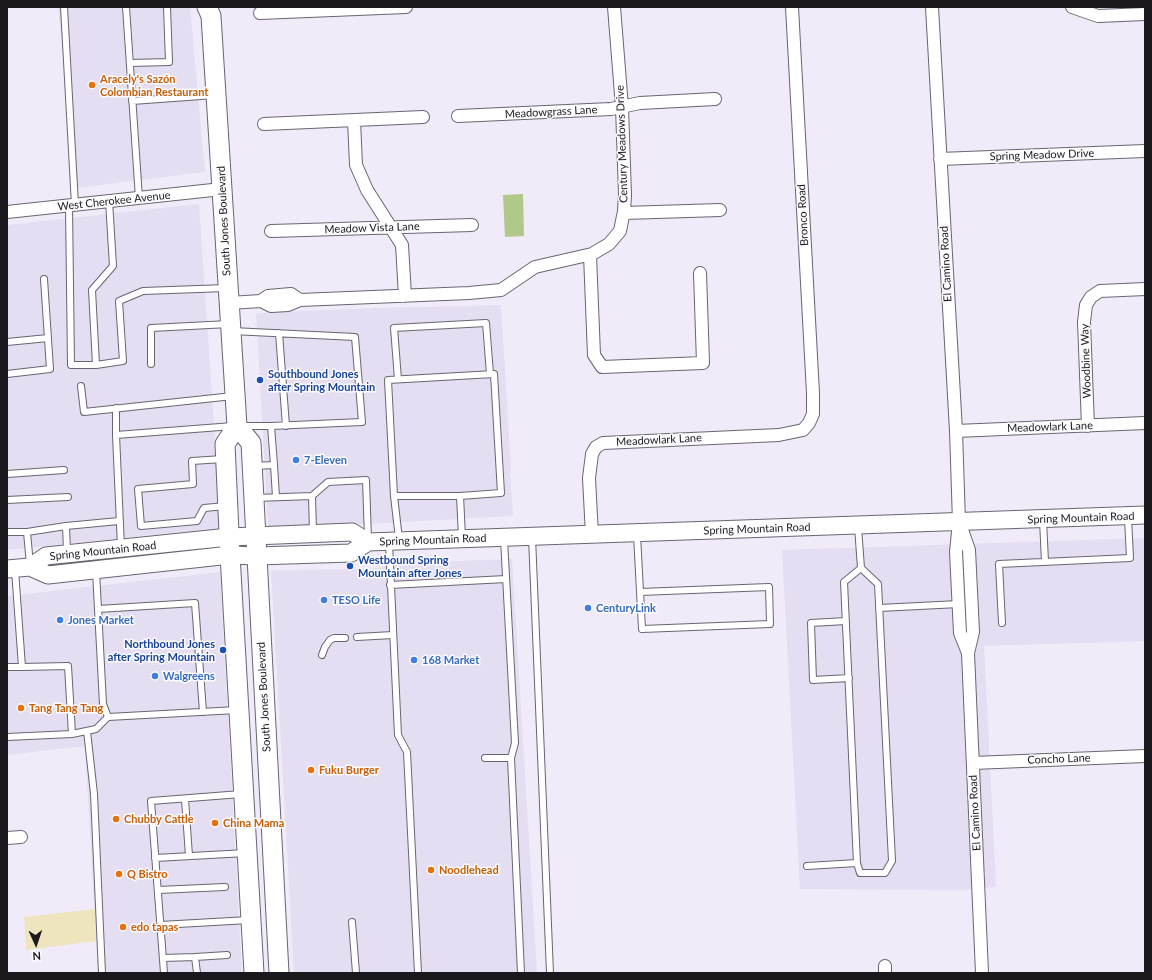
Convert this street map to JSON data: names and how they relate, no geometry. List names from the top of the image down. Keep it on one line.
{"streets":{"main road":["South Jones Boulevard","Spring Mountain Road"],"street":["Meadowgrass Lane","Century Meadows Drive","Spring Meadow Drive","West Cherokee Avenue","Bronco Road","Meadow Vista Lane","El Camino Road","Woodbine Way","Meadowlark Lane","Concho Lane"]},"crossings":[["Meadowgrass Lane","Century Meadows Drive"],["Century Meadows Drive","South Jones Boulevard"],["Spring Meadow Drive","El Camino Road"],["West Cherokee Avenue","South Jones Boulevard"],["Bronco Road","Meadowlark Lane"],["South Jones Boulevard","Spring Mountain Road"],["El Camino Road","Meadowlark Lane"],["El Camino Road","Spring Mountain Road"],["El Camino Road","Concho Lane"],["Woodbine Way","Meadowlark Lane"],["Meadowlark Lane","Spring Mountain Road"]],"places":["Aracely's Sazón Colombian Restaurant","Southbound Jones after Spring Mountain","7-Eleven","Westbound Spring Mountain after Jones","TESO Life","CenturyLink","Jones Market","Northbound Jones after Spring Mountain","168 Market","Walgreens","Tang Tang Tang","Fuku Burger","Chubby Cattle","China Mama","Noodlehead","Q Bistro","edo tapas"],"north":"bottom"}
